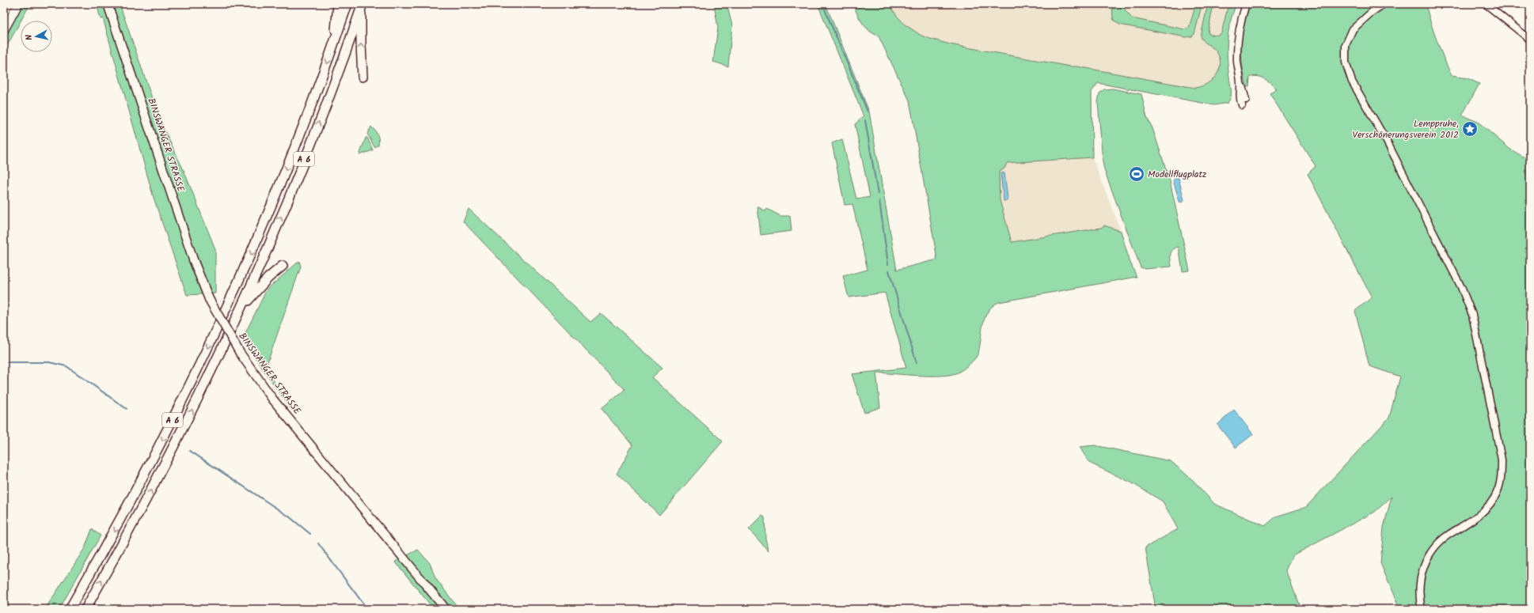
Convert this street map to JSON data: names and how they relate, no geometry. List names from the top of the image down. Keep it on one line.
{"streets":{"highway":["A 6"],"main road":["BINSWANGER STRASSE"]},"places":{"place":["Lemppruhe, Verschönerungsverein 2012"],"sports":["Modellflugplatz"]},"north":"left"}
